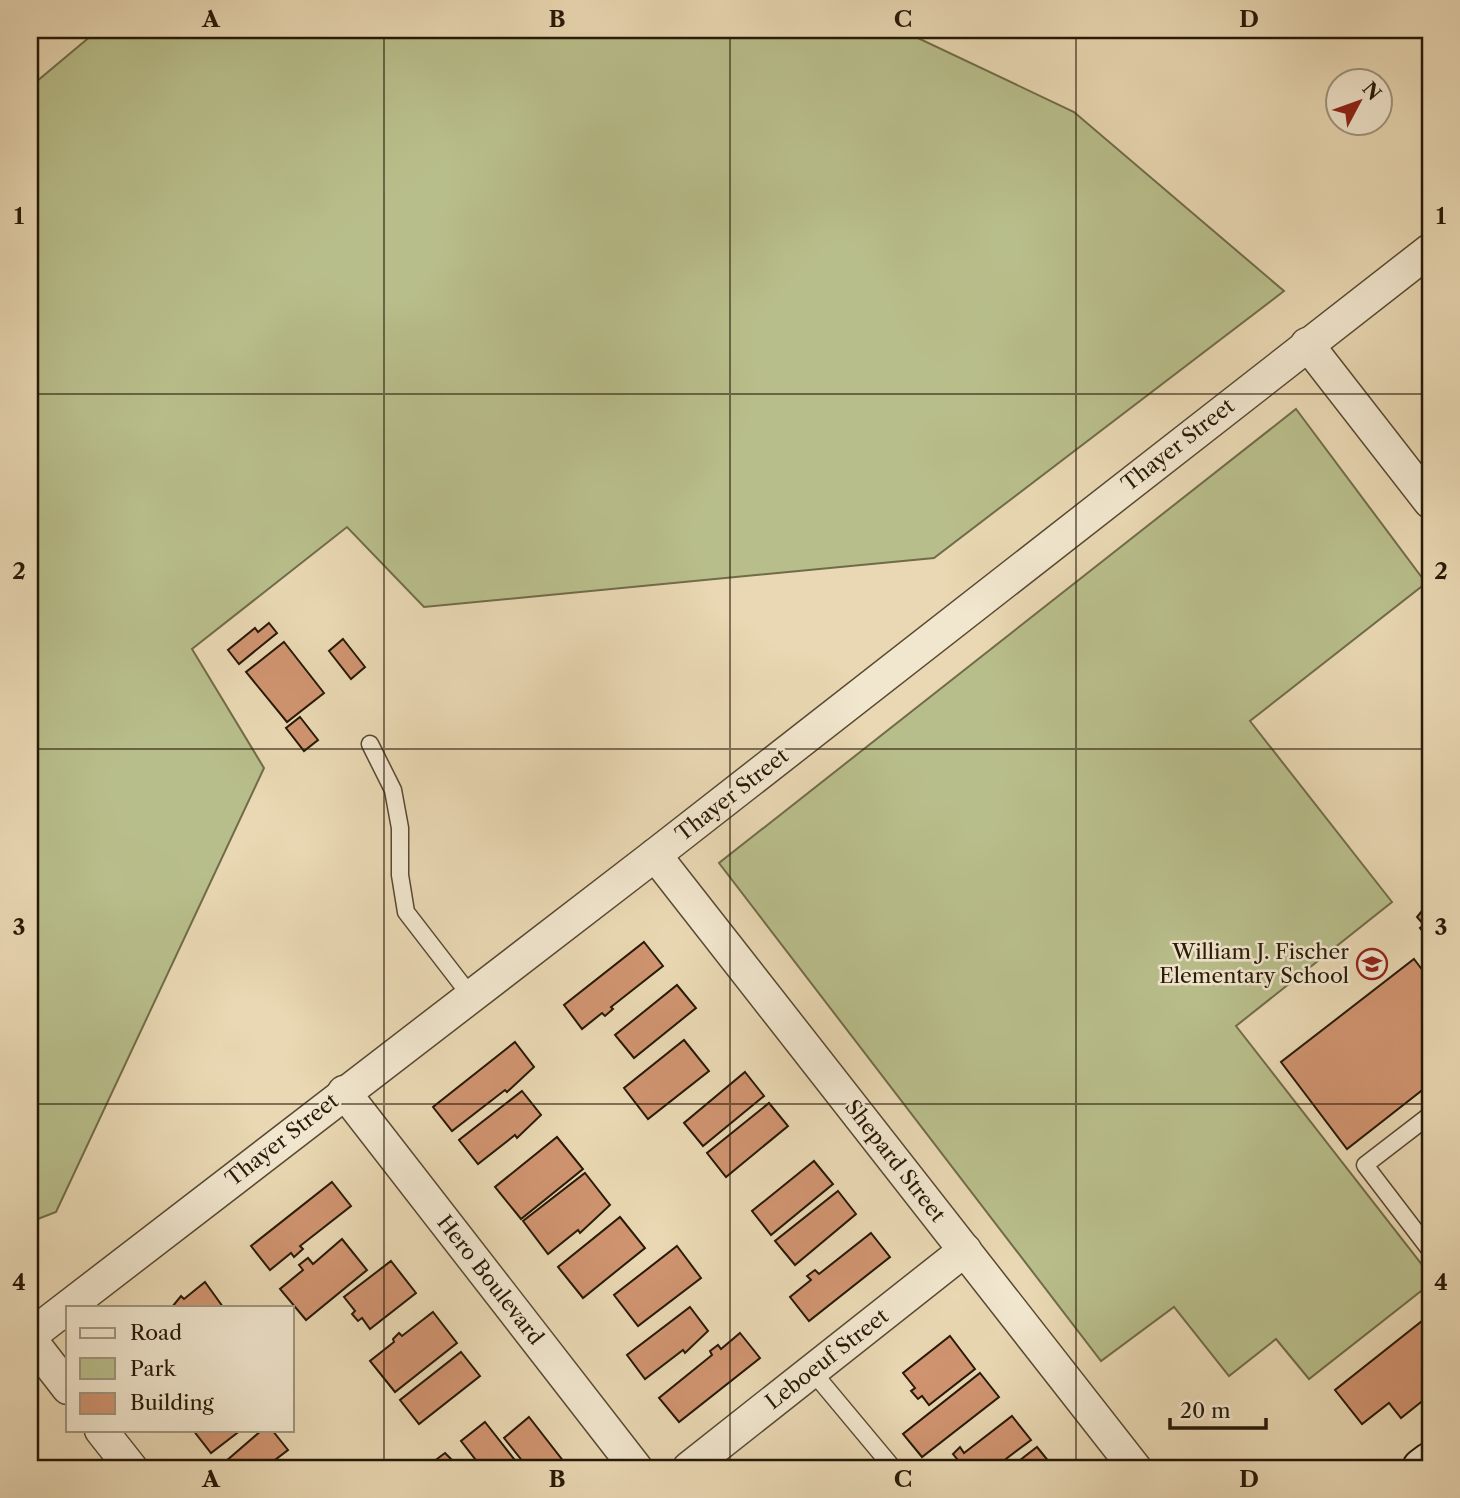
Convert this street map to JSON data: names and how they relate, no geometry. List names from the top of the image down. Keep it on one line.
{"streets":{"street":["Thayer Street","Shepard Street","Hero Boulevard","Leboeuf Street"]},"crossings":[["Thayer Street","Shepard Street"],["Thayer Street","Hero Boulevard"],["Shepard Street","Leboeuf Street"]],"places":{"school or university":["William J. Fischer Elementary School"]},"legend":["Road","Park","Building"],"scale_bar":"20 m","north":"top right","grid":{"columns":["A","B","C","D"],"rows":["1","2","3","4"]}}
